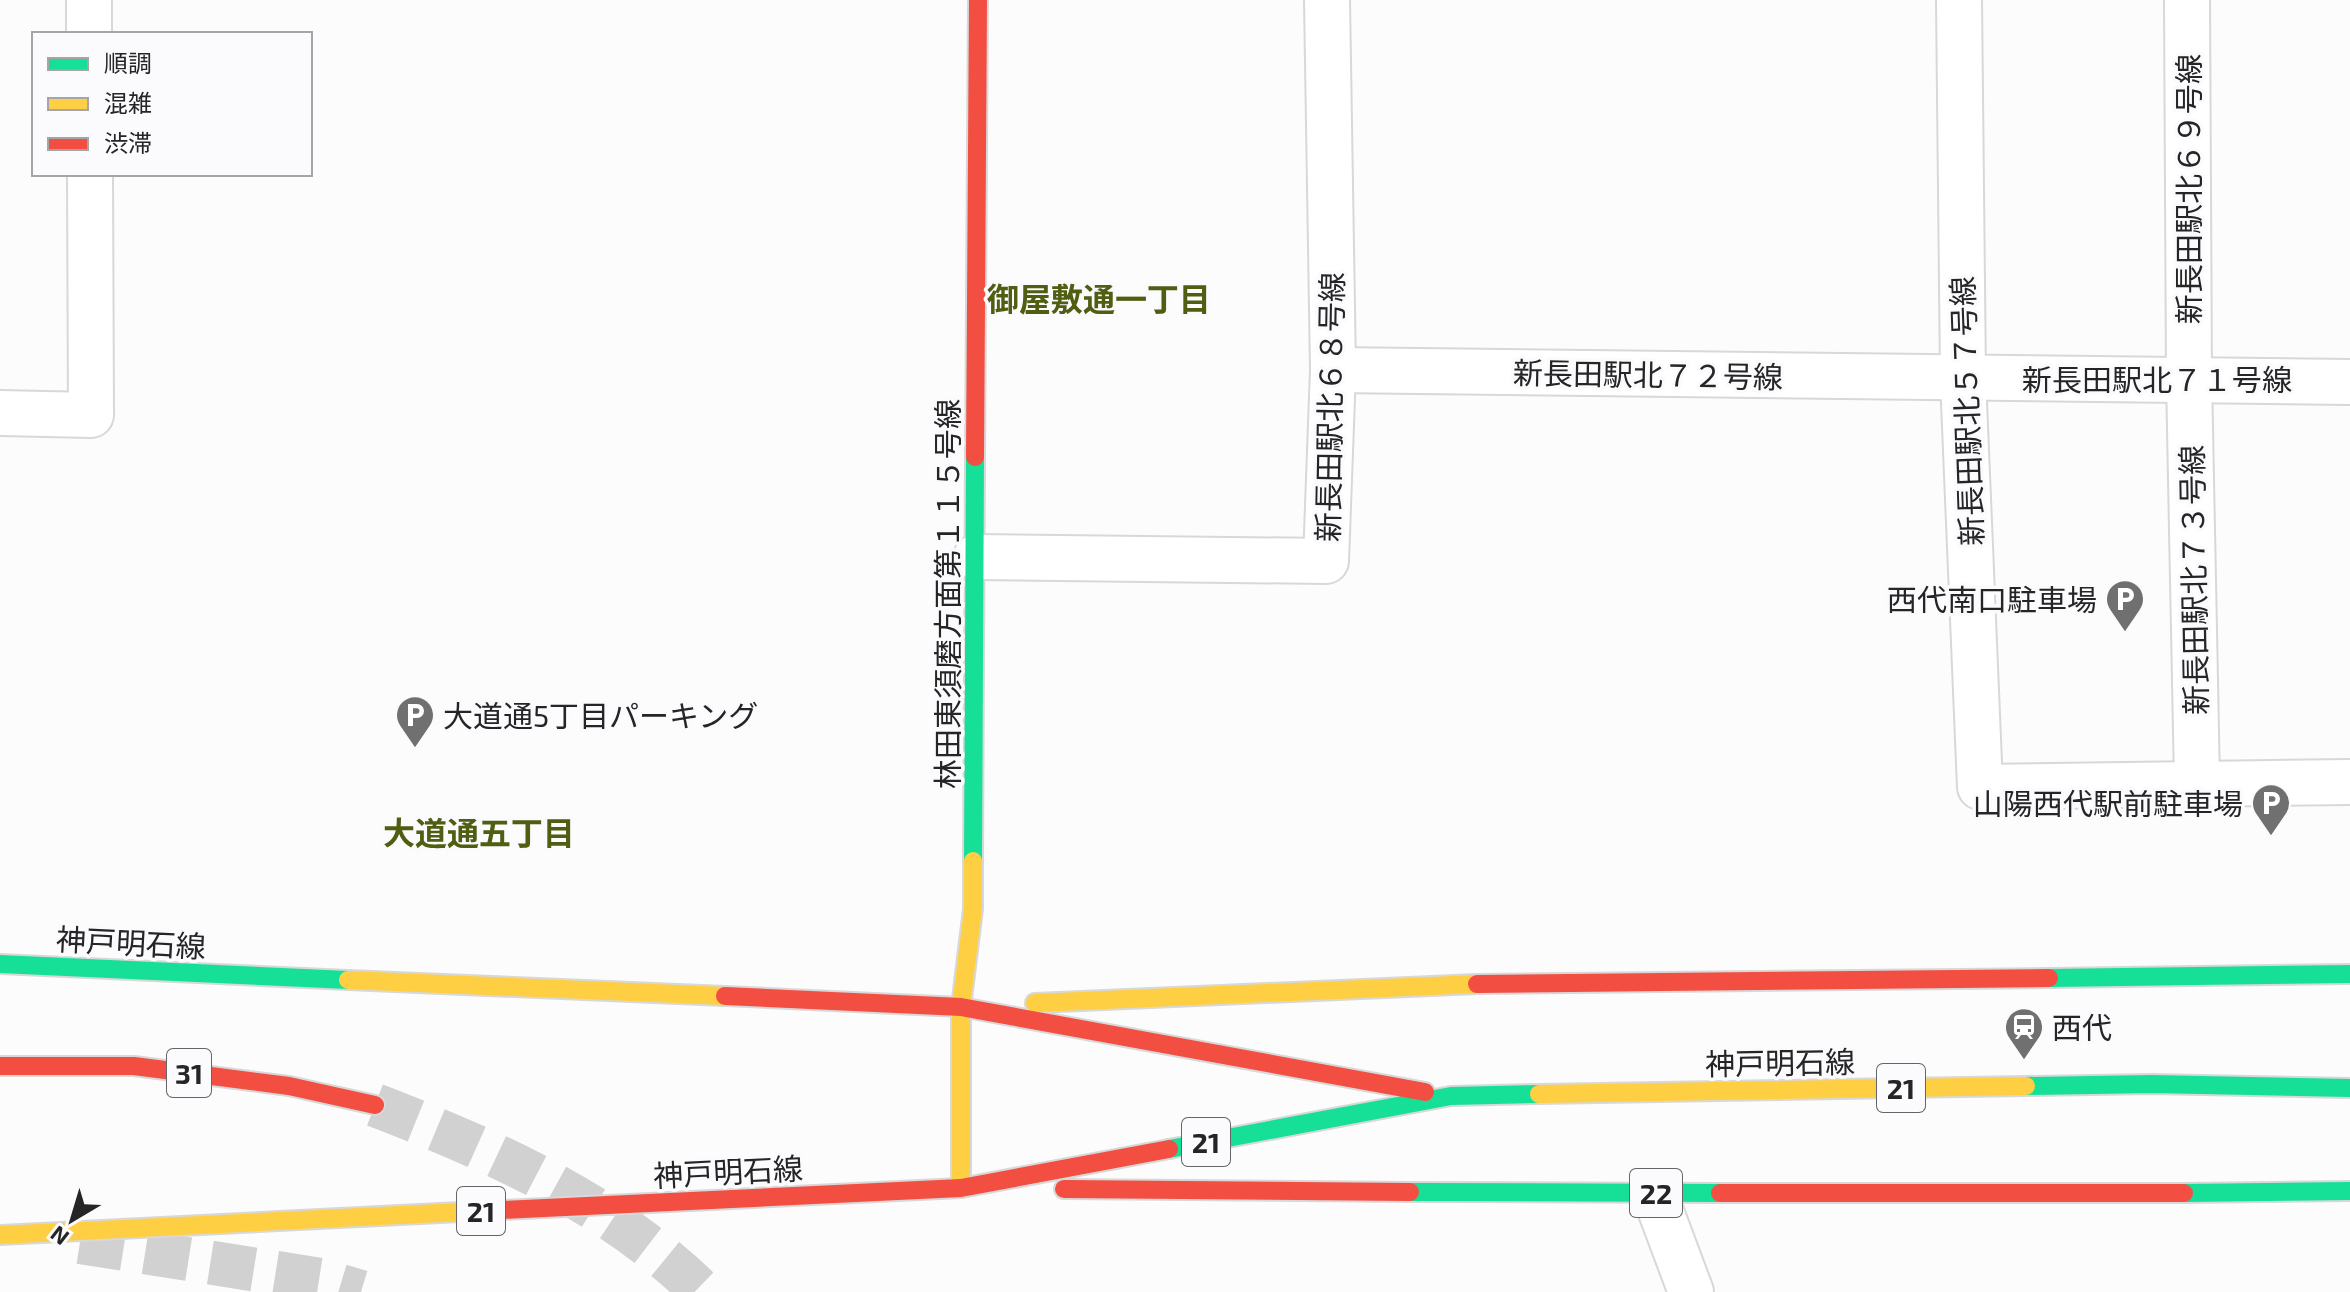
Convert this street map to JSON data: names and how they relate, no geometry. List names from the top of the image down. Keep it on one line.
{"streets":{"main road":["林田東須磨方面第１１５号線","神戸明石線","31","21","22"],"street":["新長田駅北６９号線","新長田駅北７２号線","新長田駅北７１号線","新長田駅北６８号線","新長田駅北５７号線","新長田駅北７３号線"]},"crossings":[["新長田駅北６９号線","新長田駅北７１号線"],["新長田駅北６９号線","新長田駅北７３号線"],["新長田駅北７２号線","新長田駅北７１号線"],["新長田駅北７２号線","新長田駅北６８号線"],["新長田駅北７２号線","新長田駅北５７号線"],["新長田駅北７１号線","新長田駅北５７号線"],["新長田駅北７１号線","新長田駅北７３号線"],["新長田駅北６８号線","林田東須磨方面第１１５号線"],["新長田駅北５７号線","新長田駅北７３号線"],["林田東須磨方面第１１５号線","神戸明石線"],["林田東須磨方面第１１５号線","22"],["神戸明石線","22"]],"districts":["御屋敷通一丁目","大道通五丁目"],"places":{"parking":["西代南口駐車場","大道通5丁目パーキング","山陽西代駅前駐車場"],"station":["西代"]},"legend":["順調","混雑","渋滞"],"north":"bottom left"}
